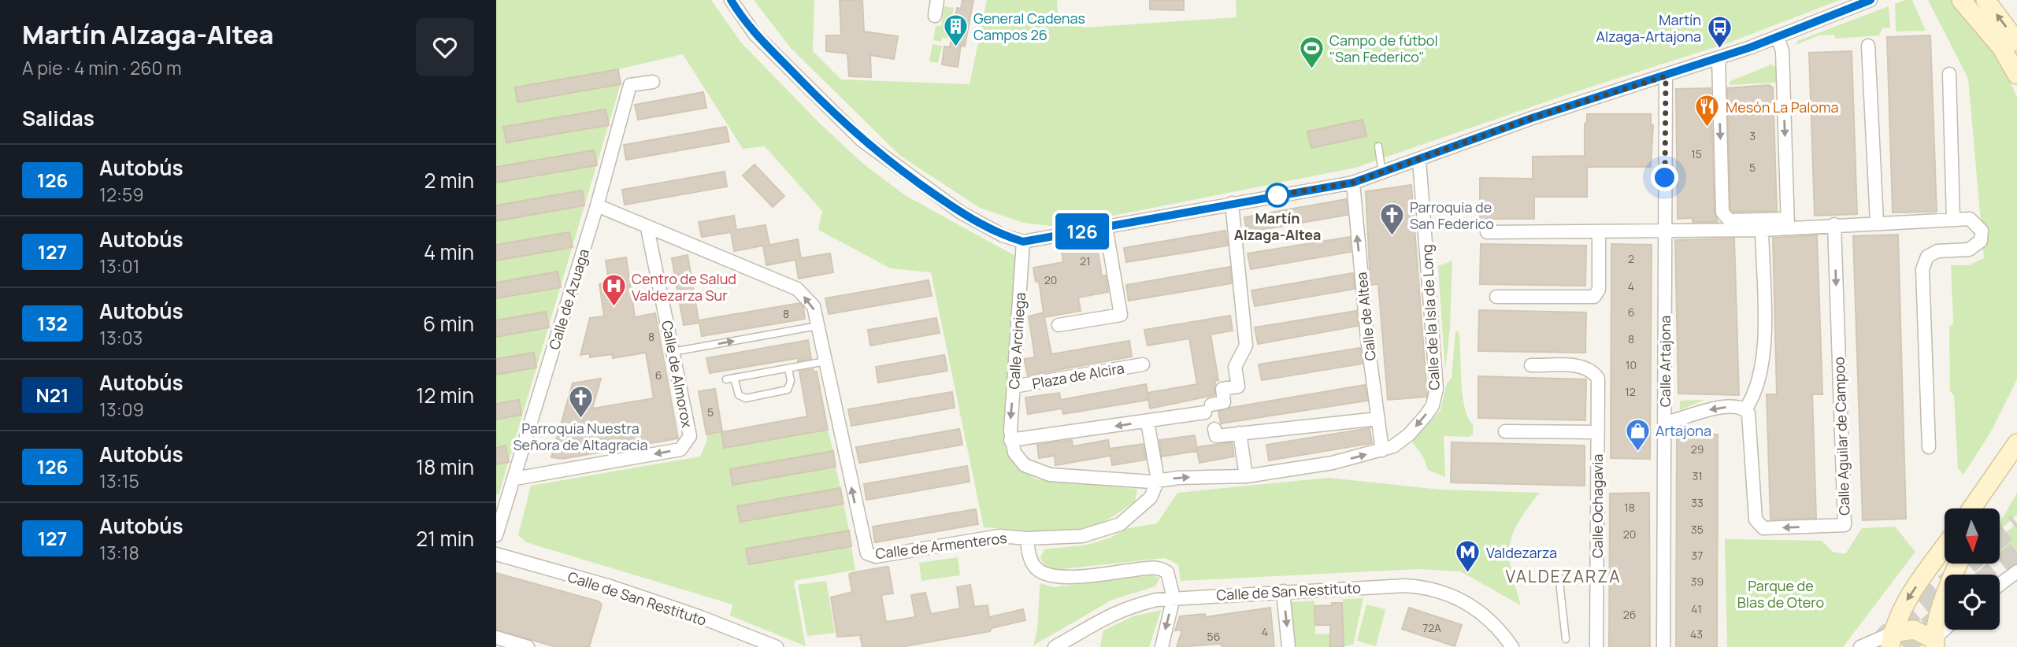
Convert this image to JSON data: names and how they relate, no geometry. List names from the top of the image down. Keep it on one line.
{"streets":{"street":["Calle de Azuaga","Calle de Altea","Calle de la Isla de Long","Calle Arciniega","Calle Artajona","Calle de Almorox","Plaza de Alcira","Calle Aguilar de Campoo","Calle Ochagavia","Calle de Armenteros","Calle de San Restituto"]},"crossings":[["Calle de Azuaga","Calle de Almorox"],["Calle de Azuaga","Calle de Armenteros"],["Calle de Altea","Calle de la Isla de Long"],["Calle Arciniega","Plaza de Alcira"],["Calle de Almorox","Calle de Armenteros"]],"one_way":["Calle de Altea","Calle de la Isla de Long","Calle de Armenteros"],"districts":["VALDEZARZA"],"parks":["Parque de Blas de Otero"],"places":{"building":["General Cadenas Campos 26"],"bus stop":["Martín Alzaga-Artajona"],"sports":["Campo de fútbol \"San Federico\""],"restaurant":["Mesón La Paloma"],"other":["Martín Alzaga-Altea"],"church":["Parroquia de San Federico","Parroquia Nuestra Señora de Altagracia"],"hospital":["Centro de Salud Valdezarza Sur"],"shop":["Artajona"],"metro station":["Valdezarza"]},"lines":["bus line 126"],"house_numbers":["3","15","5","2","21","20","4","6","8","8","8","10","6","12","5","29","31","33","18","35","20","37","39","41","26","72A","4","43","56"],"north":"bottom","page":{"heading":[["Martín Alzaga-Altea","A pie · 4 min · 260 m"],"Salidas"],"on_map":"126","list":[{"mark":"126","name":"Autobús","note":"12:59","value":"2 min"},{"mark":"127","name":"Autobús","note":"13:01","value":"4 min"},{"mark":"132","name":"Autobús","note":"13:03","value":"6 min"},{"mark":"N21","name":"Autobús","note":"13:09","value":"12 min"},{"mark":"126","name":"Autobús","note":"13:15","value":"18 min"},{"mark":"127","name":"Autobús","note":"13:18","value":"21 min"}]}}
